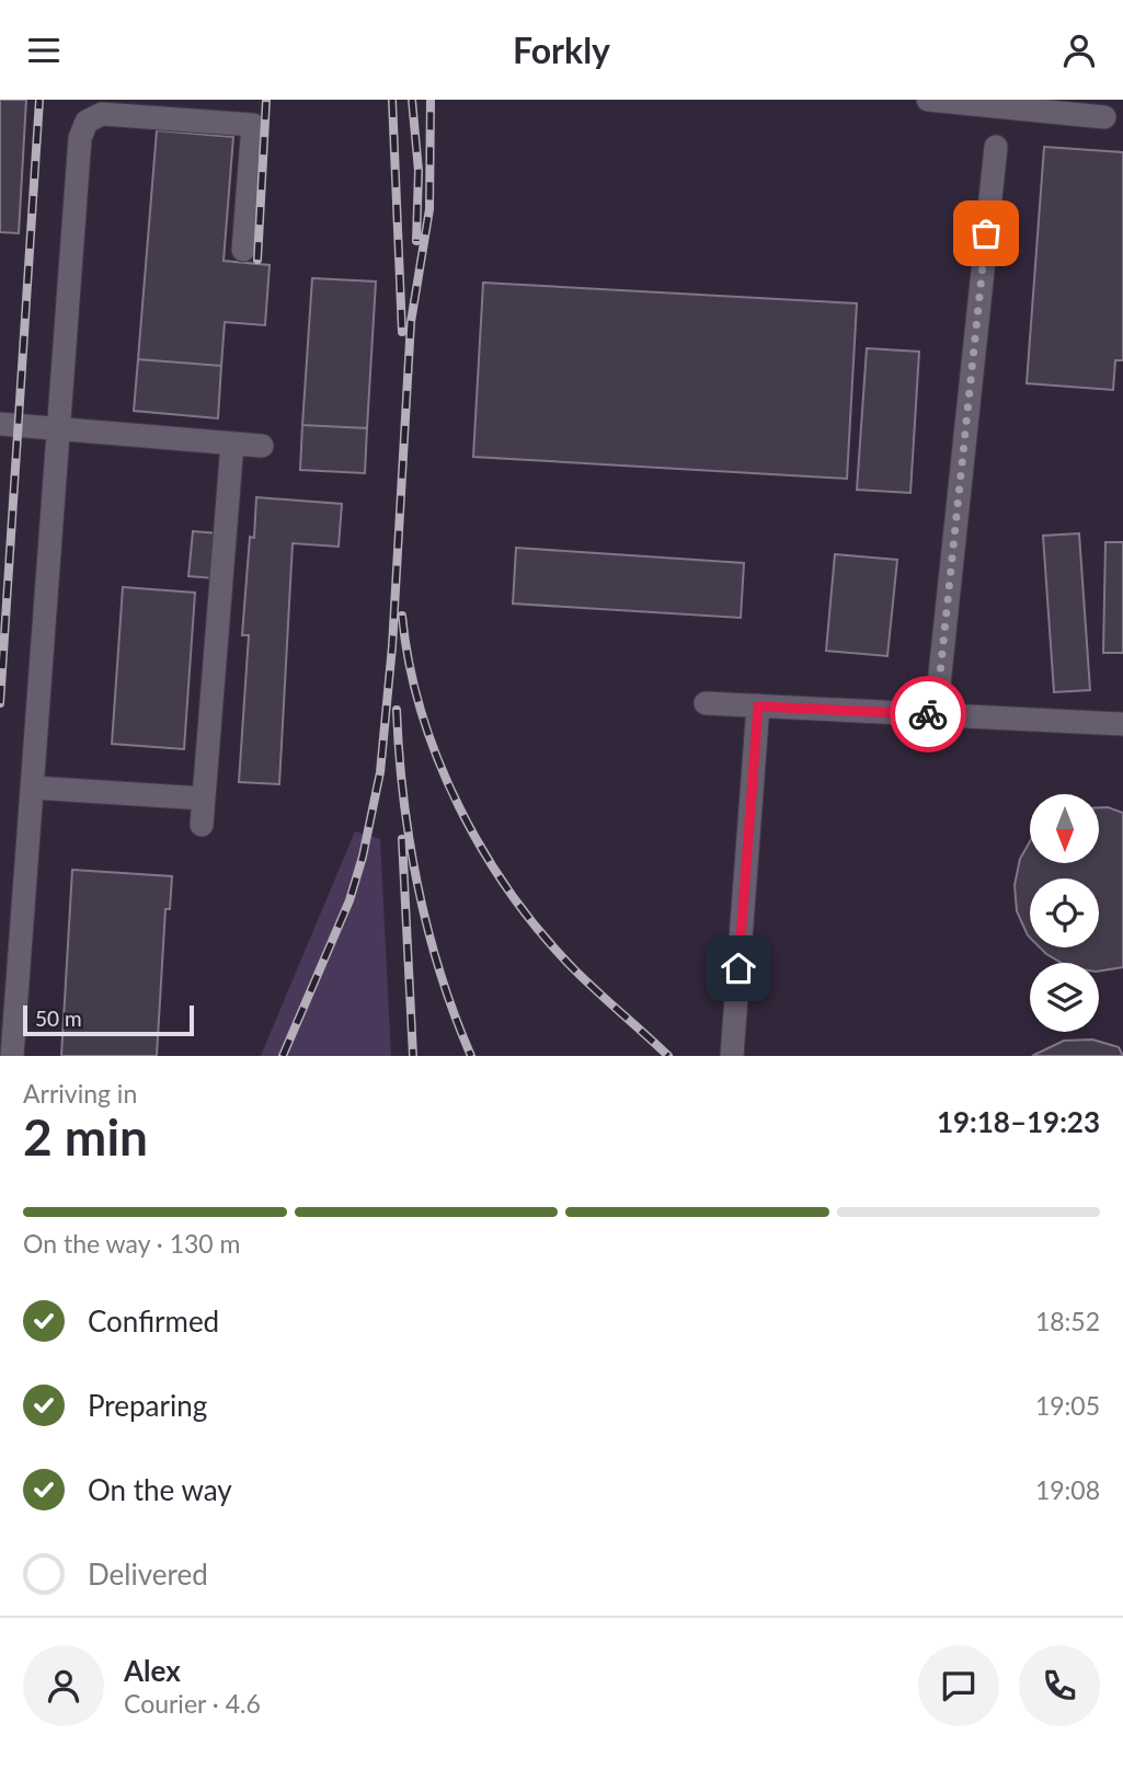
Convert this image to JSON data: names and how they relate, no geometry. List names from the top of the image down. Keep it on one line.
{"scale_bar":"50 m","north":"bottom","page":{"header":"Forkly","scale":"50 m","heading":["2 min","Arriving in","19:18–19:23"],"panel":["Alex","Courier · 4.6"],"bar":"On the way · 130 m","list":[["Confirmed","18:52"],["Preparing","19:05"],["On the way","19:08"],"Delivered"]}}
